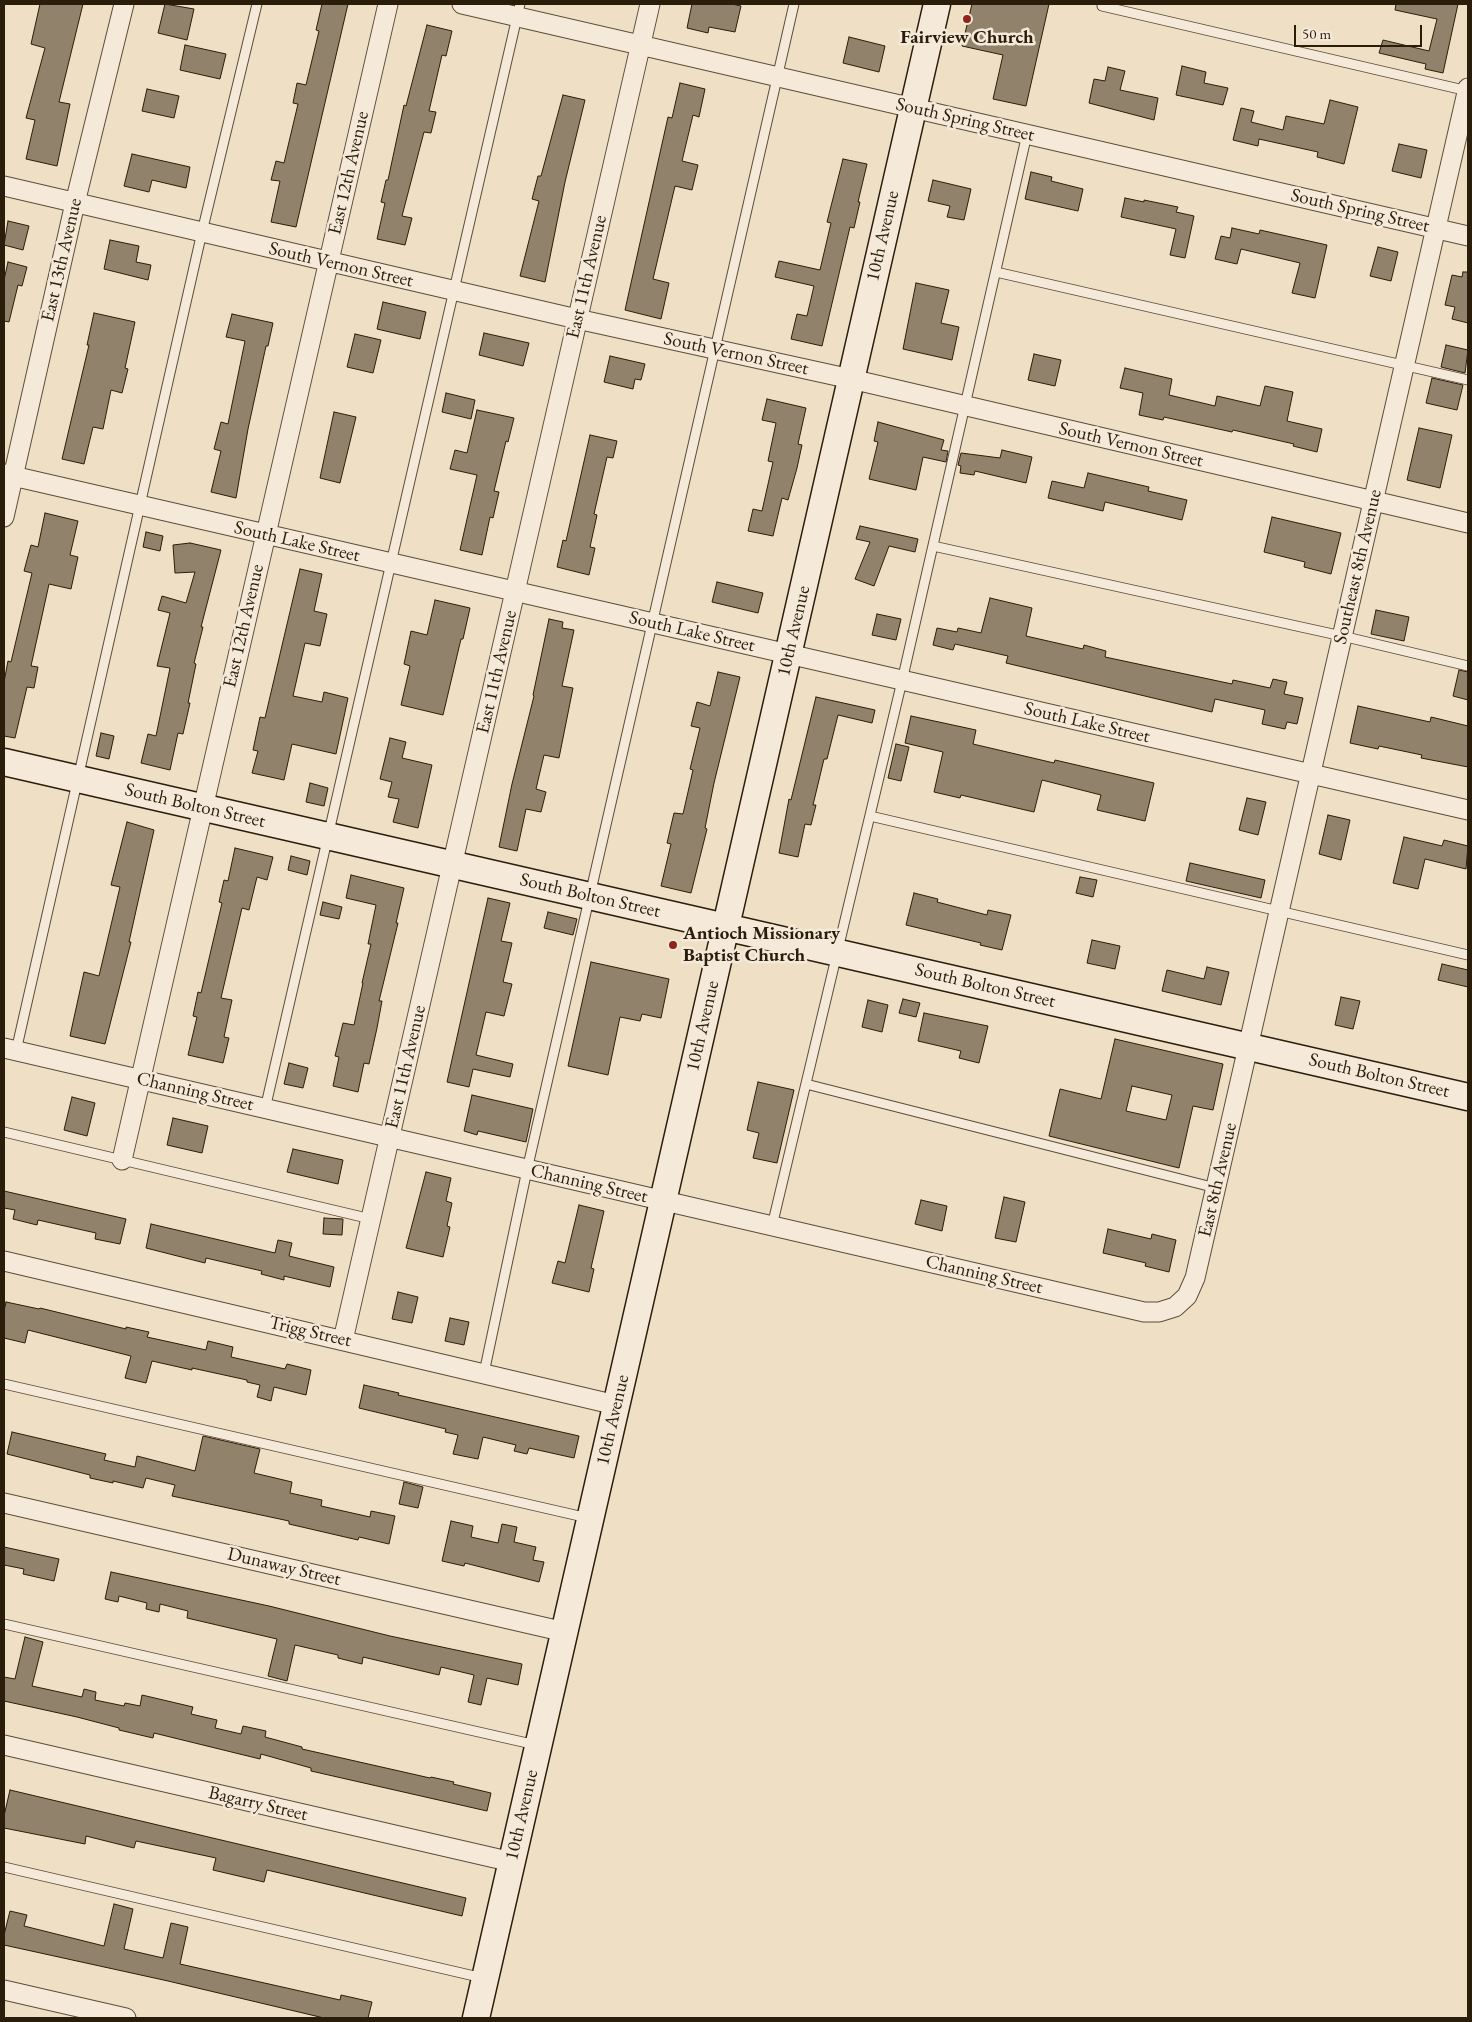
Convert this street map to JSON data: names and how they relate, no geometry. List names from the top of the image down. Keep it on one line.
{"streets":{"main road":["10th Avenue","South Bolton Street"],"street":["South Spring Street","East 12th Avenue","East 13th Avenue","South Vernon Street","East 11th Avenue","South Lake Street","Southeast 8th Avenue","Channing Street","East 8th Avenue","Trigg Street","Dunaway Street","Bagarry Street"]},"crossings":[["South Spring Street","10th Avenue"],["South Spring Street","East 11th Avenue"],["South Spring Street","Southeast 8th Avenue"],["East 12th Avenue","South Vernon Street"],["East 12th Avenue","South Lake Street"],["East 12th Avenue","South Bolton Street"],["East 12th Avenue","Channing Street"],["10th Avenue","South Vernon Street"],["10th Avenue","South Lake Street"],["10th Avenue","South Bolton Street"],["10th Avenue","Channing Street"],["10th Avenue","Trigg Street"],["10th Avenue","Dunaway Street"],["10th Avenue","Bagarry Street"],["East 13th Avenue","South Vernon Street"],["East 13th Avenue","South Lake Street"],["South Vernon Street","East 11th Avenue"],["South Vernon Street","Southeast 8th Avenue"],["East 11th Avenue","South Lake Street"],["East 11th Avenue","South Bolton Street"],["East 11th Avenue","Channing Street"],["East 11th Avenue","Trigg Street"],["South Lake Street","Southeast 8th Avenue"],["Southeast 8th Avenue","South Bolton Street"],["Southeast 8th Avenue","East 8th Avenue"],["South Bolton Street","East 8th Avenue"],["Channing Street","East 8th Avenue"]],"places":["Fairview Church","Antioch Missionary Baptist Church"],"scale_bar":"50 m"}
